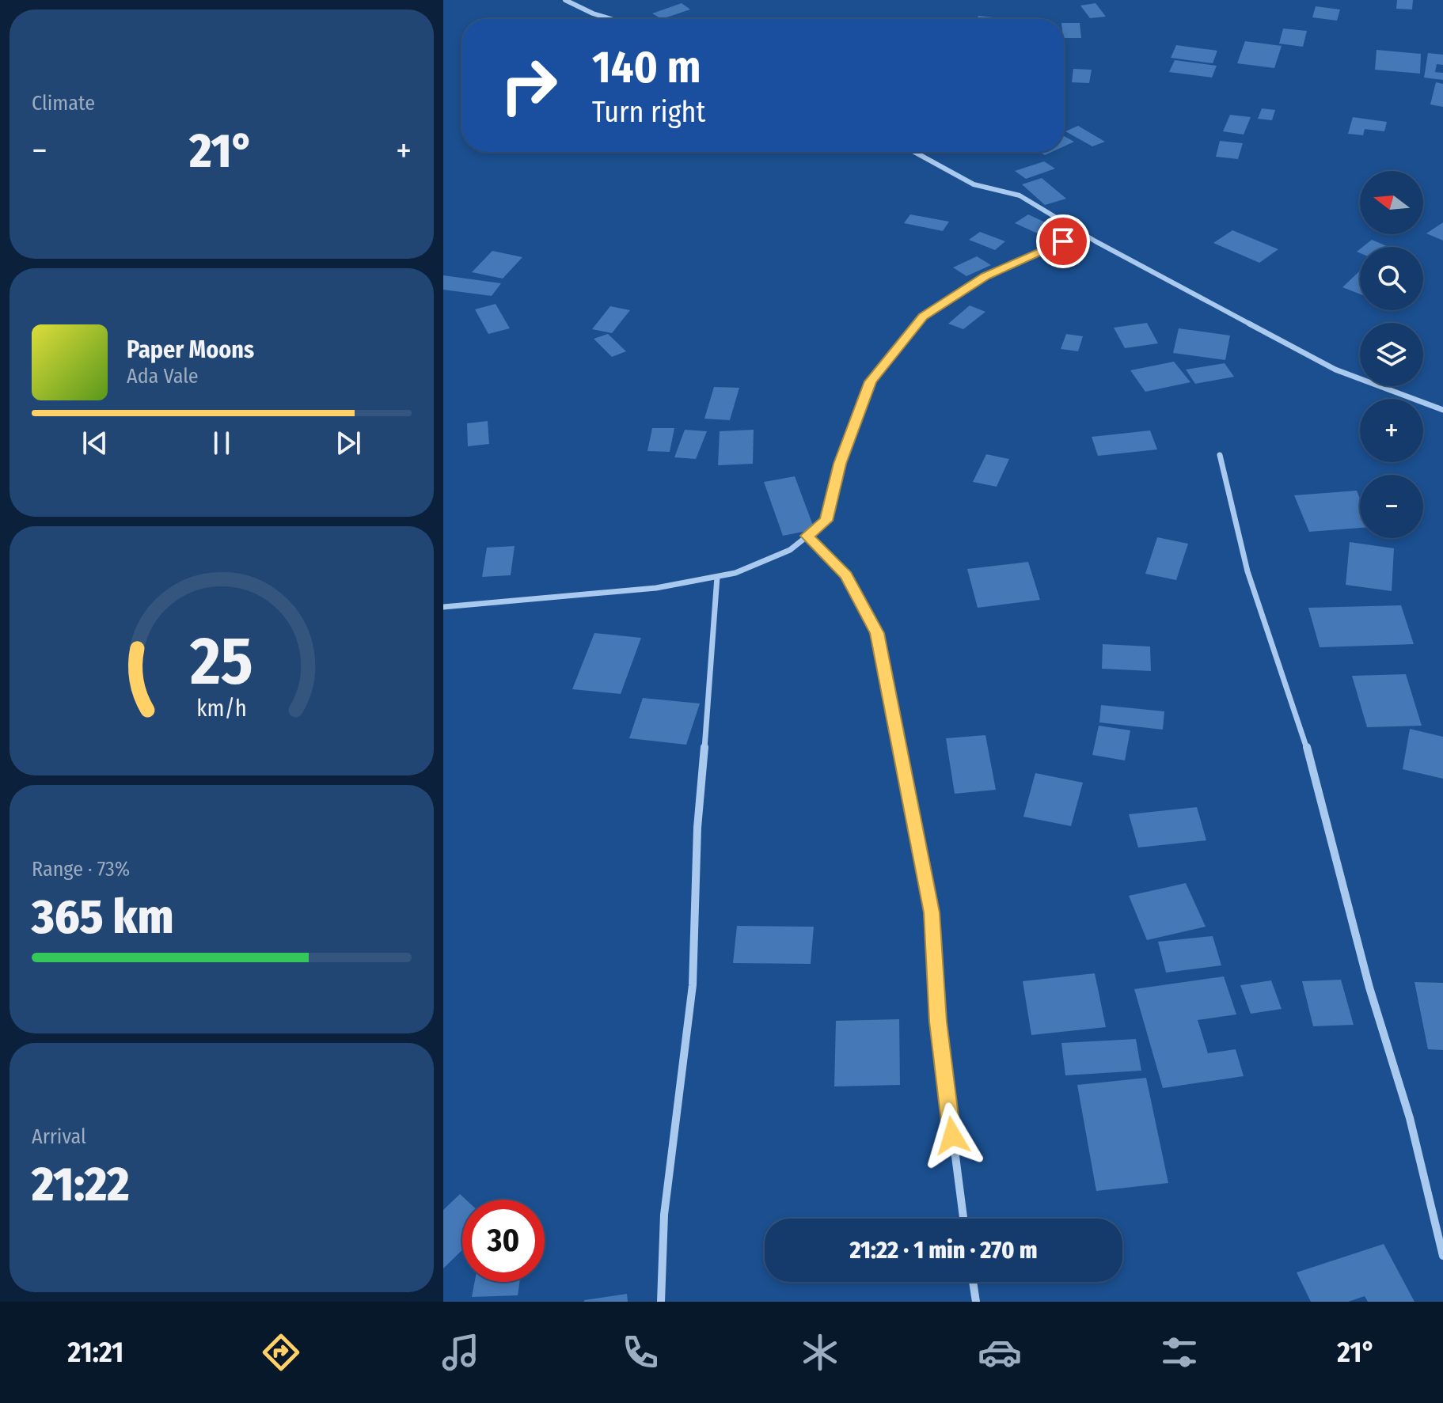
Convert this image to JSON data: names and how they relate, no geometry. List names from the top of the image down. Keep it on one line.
{"north":"left","page":{"tile":["Climate",["Range · 73%","365 km"],["Arrival","21:22"]],"turn":["140 m","Turn right"],"heat":["−","21°","+"],"map_buttons":["+","−"],"song":["Paper Moons","Ada Vale"],"limit":"30","trip":"21:22 · 1 min · 270 m","tabs":["21:21","21°"],"gauge":["25","km/h"]}}
